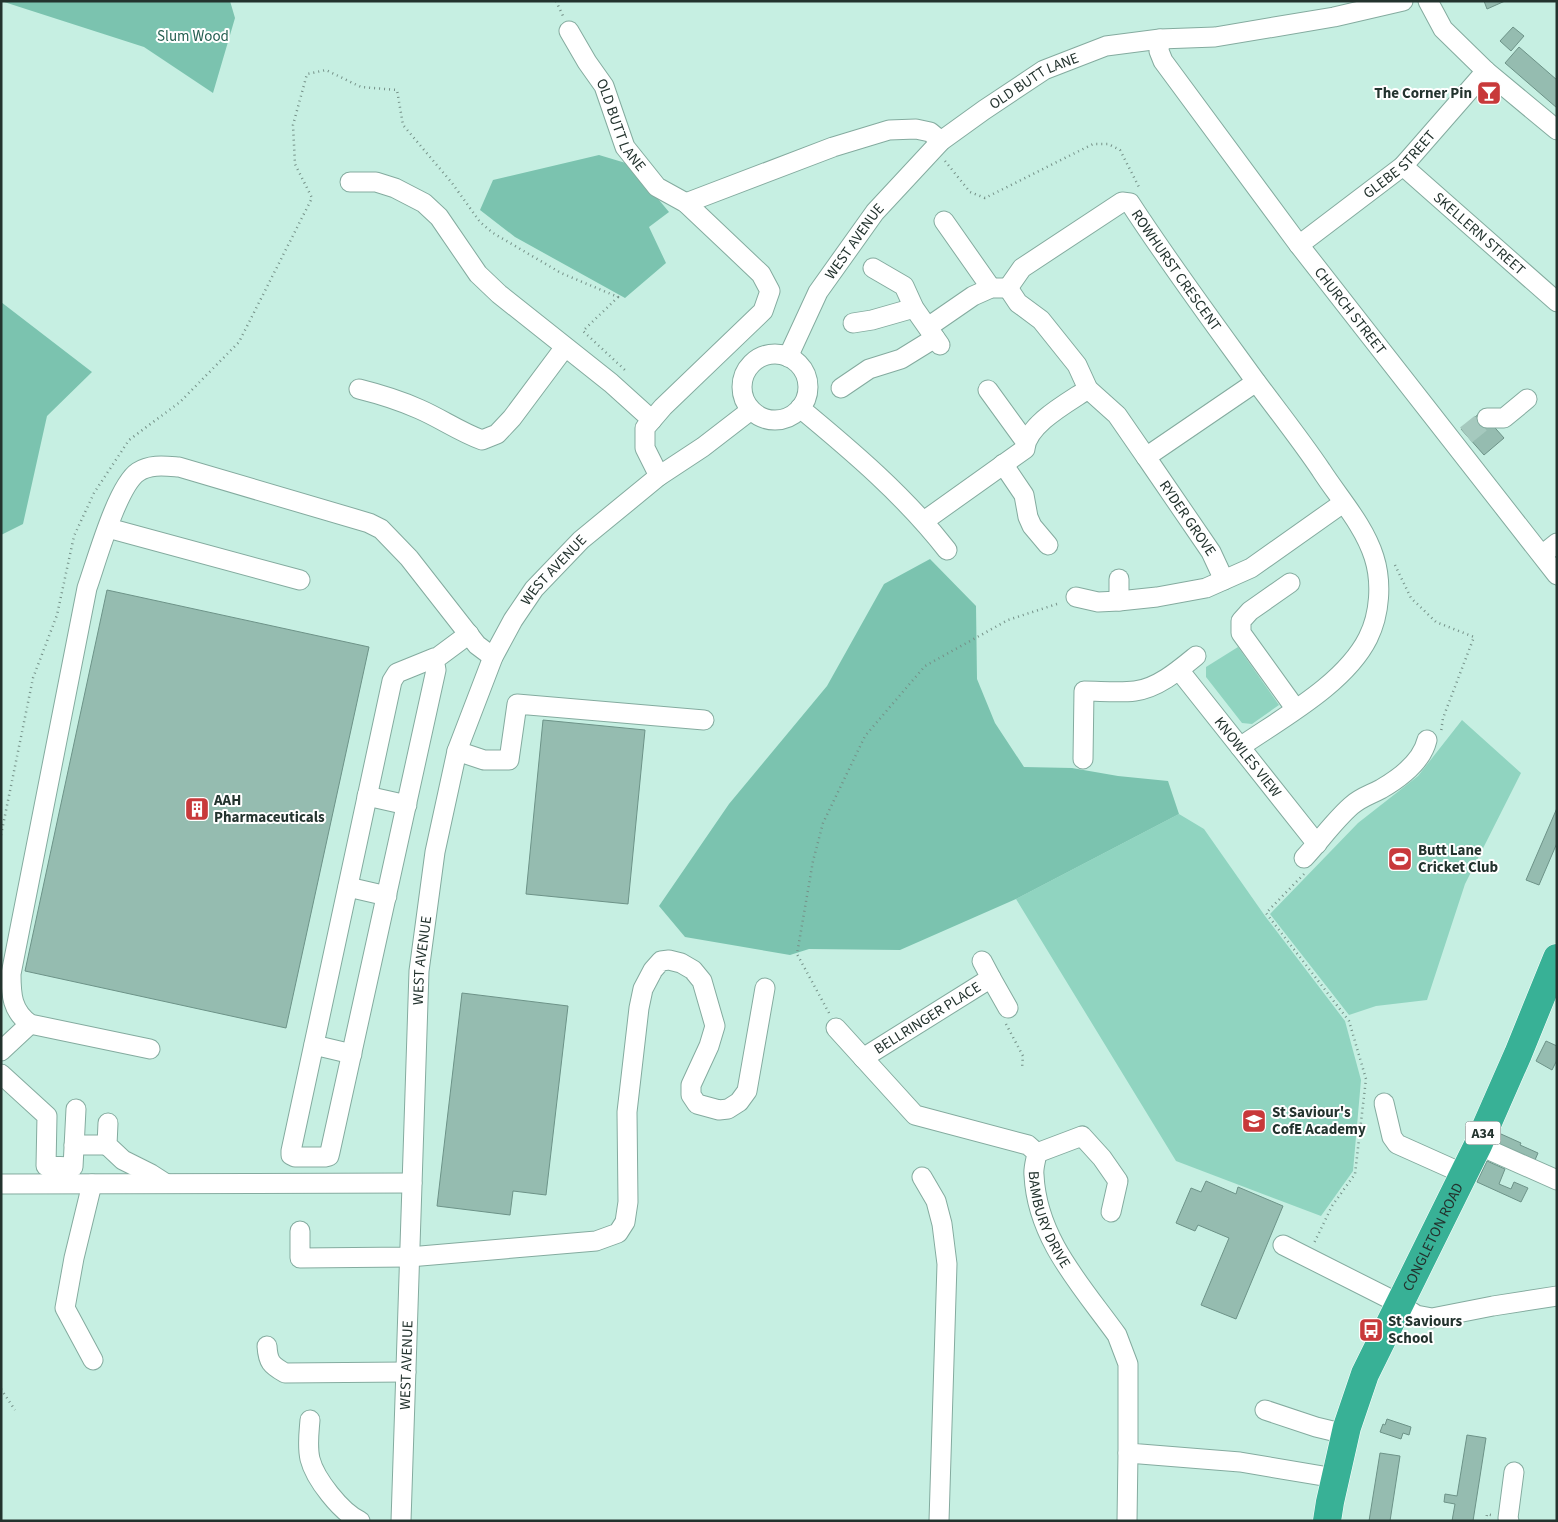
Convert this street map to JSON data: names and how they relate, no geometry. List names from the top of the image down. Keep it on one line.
{"streets":{"highway":["A34","CONGLETON ROAD"],"street":["OLD BUTT LANE","GLEBE STREET","SKELLERN STREET","WEST AVENUE","ROWHURST CRESCENT","CHURCH STREET","RYDER GROVE","KNOWLES VIEW","BELLRINGER PLACE","BAMBURY DRIVE"]},"crossings":[["OLD BUTT LANE","WEST AVENUE"],["OLD BUTT LANE","CHURCH STREET"],["GLEBE STREET","SKELLERN STREET"],["GLEBE STREET","CHURCH STREET"],["ROWHURST CRESCENT","KNOWLES VIEW"],["BELLRINGER PLACE","BAMBURY DRIVE"]],"parks":["Slum Wood"],"places":{"bar":["The Corner Pin"],"building":["AAH Pharmaceuticals"],"sports":["Butt Lane Cricket Club"],"school or university":["St Saviour's CofE Academy"],"bus stop":["St Saviours School"]}}
